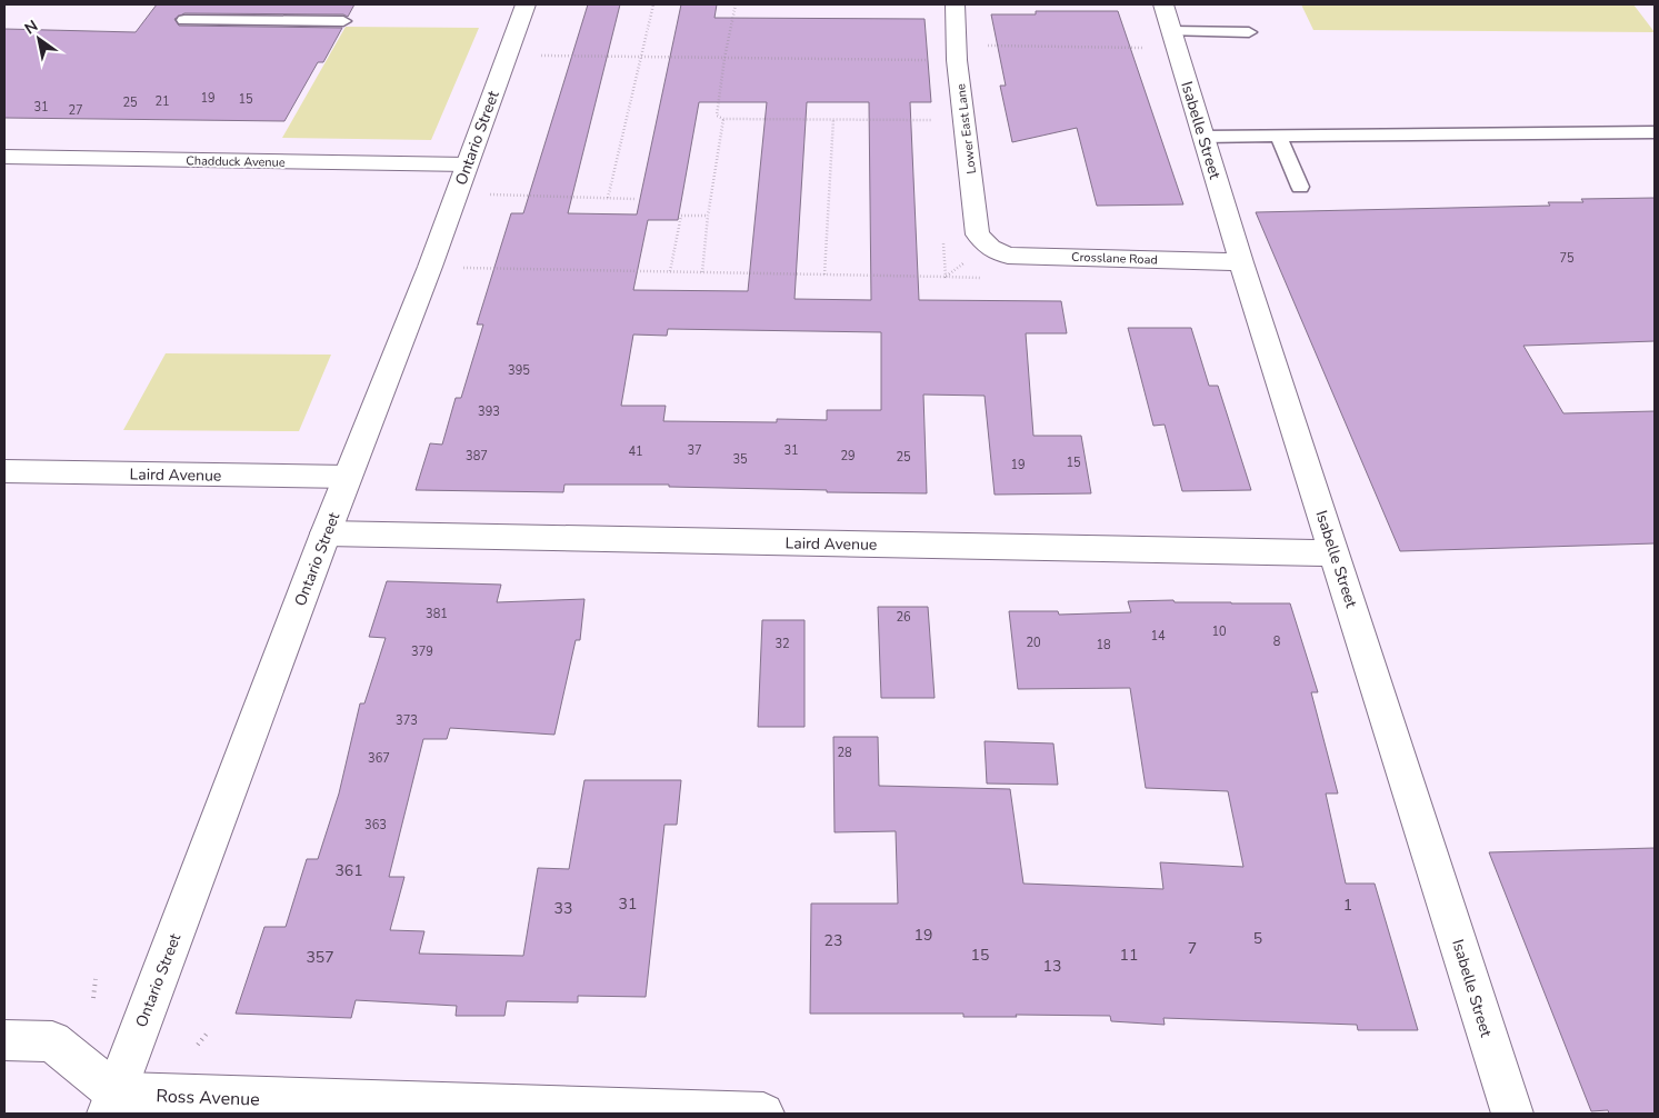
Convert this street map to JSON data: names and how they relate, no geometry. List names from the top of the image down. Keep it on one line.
{"streets":{"street":["Lower East Lane","Isabelle Street","Ontario Street","Chadduck Avenue","Crosslane Road","Laird Avenue","Ross Avenue"]},"crossings":[["Lower East Lane","Crosslane Road"],["Isabelle Street","Crosslane Road"],["Isabelle Street","Laird Avenue"],["Ontario Street","Chadduck Avenue"],["Ontario Street","Laird Avenue"],["Ontario Street","Ross Avenue"]],"house_numbers":["19","15","21","25","31","27","75","395","393","37","31","41","387","29","25","35","15","19","381","26","10","14","8","20","32","18","379","373","28","367","363","361","31","1","33","19","5","23","7","15","11","357","13"],"north":"top left"}
